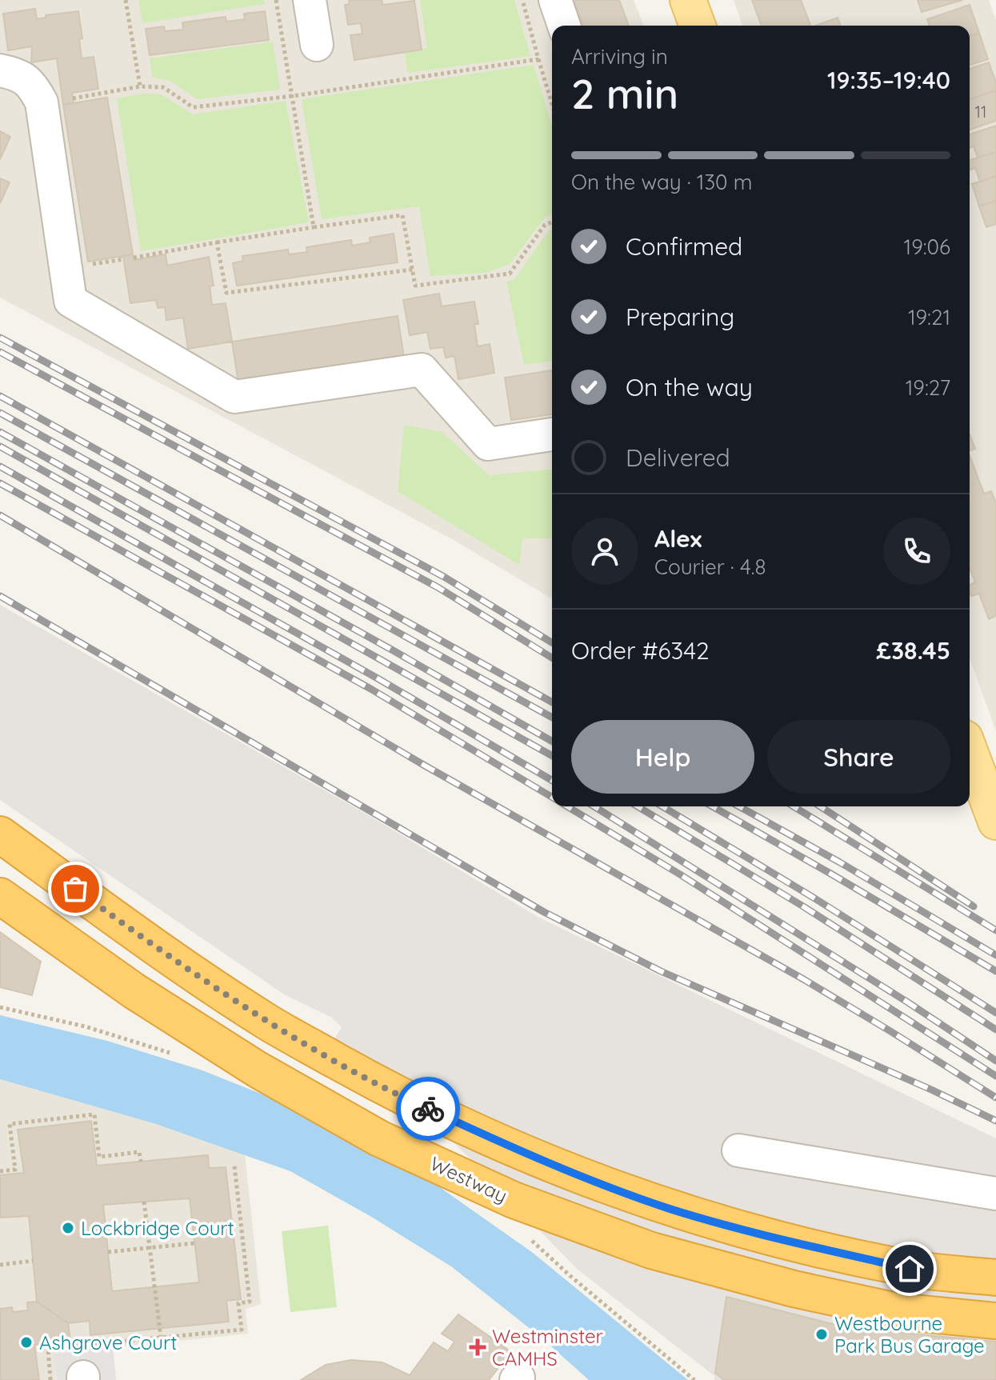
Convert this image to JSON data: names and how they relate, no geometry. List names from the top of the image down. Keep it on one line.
{"streets":{"highway":["Westway"]},"places":{"other":["Lockbridge Court","Westbourne Park Bus Garage","Ashgrove Court"],"health":["Westminster CAMHS"]},"house_numbers":["11"],"page":{"heading":["2 min","Arriving in","19:35–19:40"],"panel":["Alex","Courier · 4.8","Order #6342","£38.45"],"bar":"On the way · 130 m","list":[["Confirmed","19:06"],["Preparing","19:21"],["On the way","19:27"],"Delivered"],"buttons":["Help","Share"]}}
